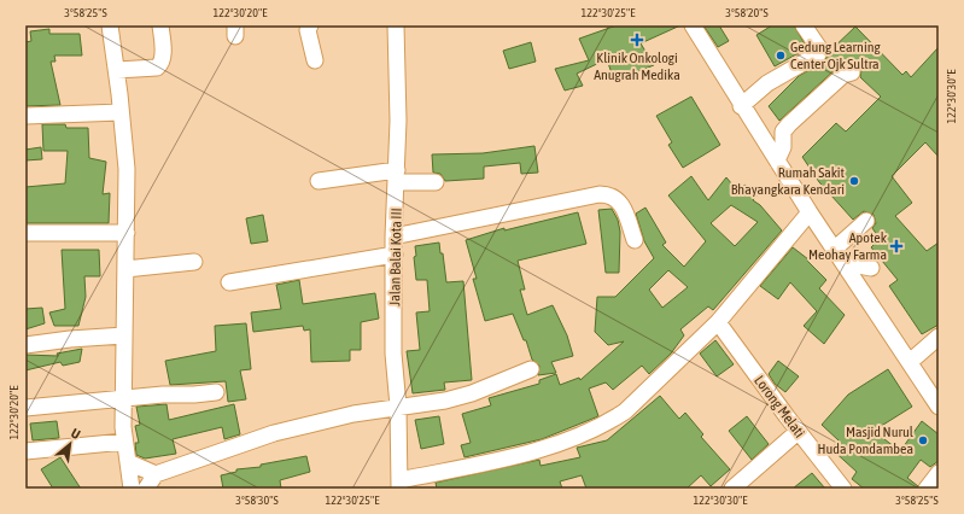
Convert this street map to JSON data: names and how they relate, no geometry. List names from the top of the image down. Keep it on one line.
{"streets":{"street":["Jalan Balai Kota III","Lorong Melati"]},"places":{"health":["Klinik Onkologi Anugrah Medika","Apotek Meohay Farma"],"other":["Gedung Learning Center Ojk Sultra","Rumah Sakit Bhayangkara Kendari","Masjid Nurul Huda Pondambea"]},"north":"top right","coordinates":["3°58'25\"S","122°30'20\"E","122°30'25\"E","3°58'20\"S","122°30'30\"E","3°58'30\"S"]}
